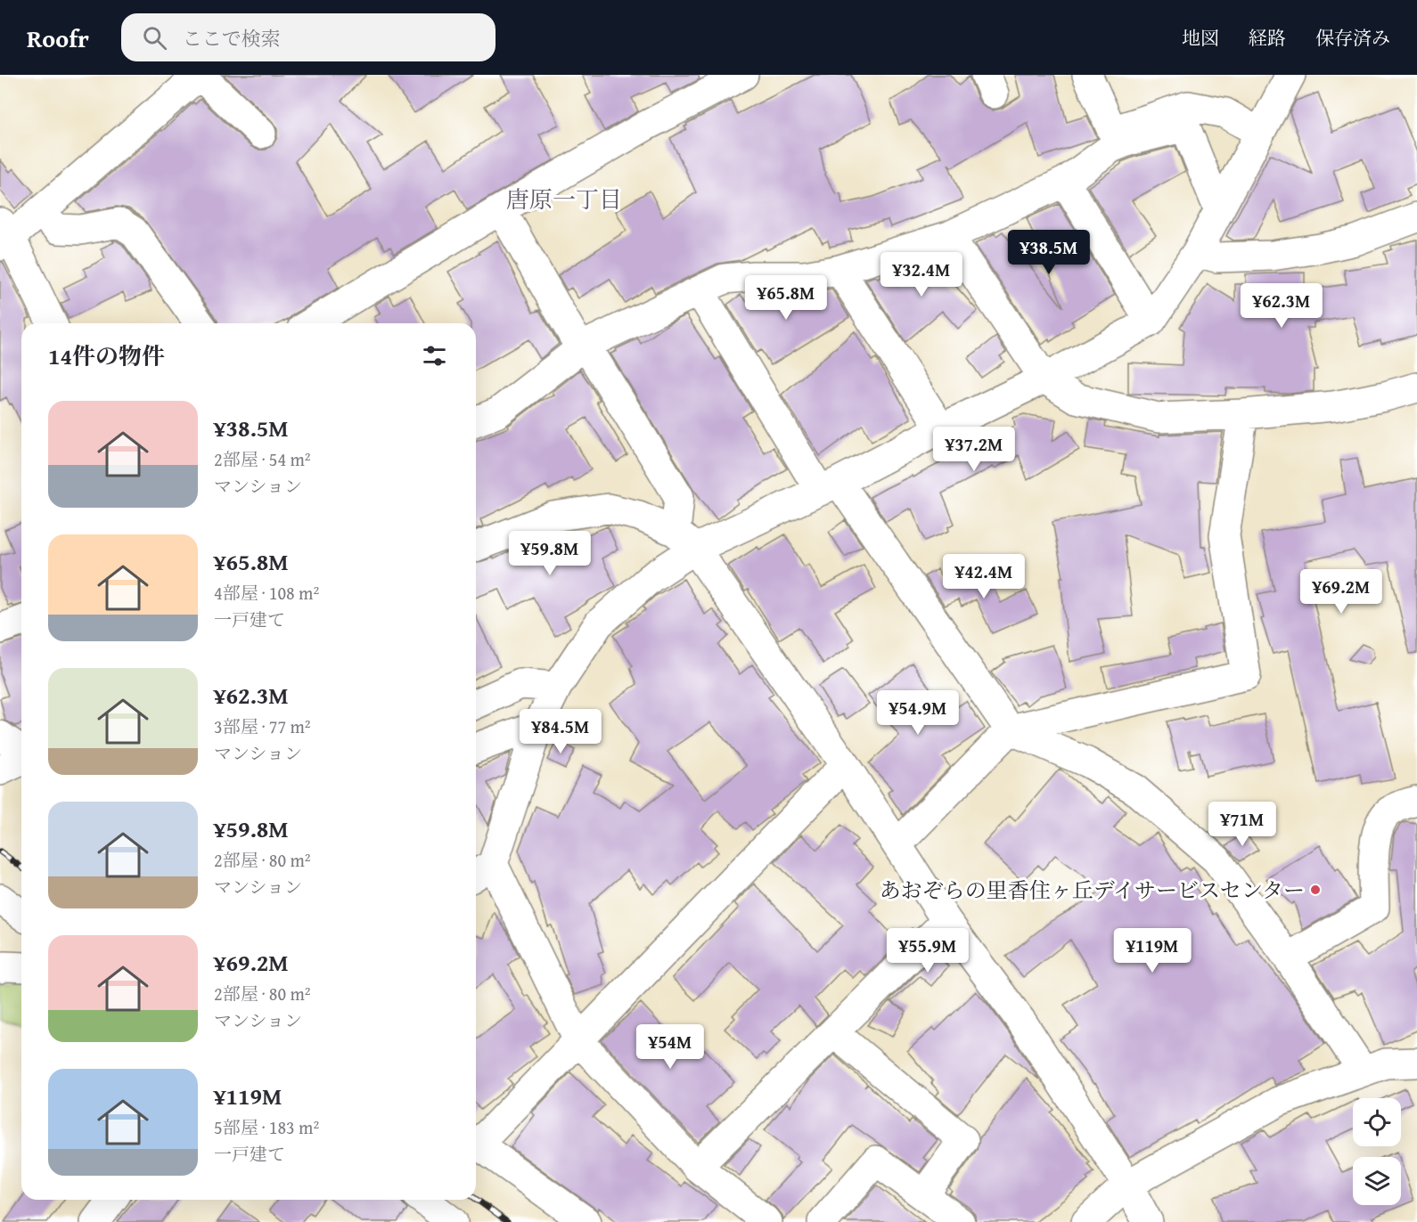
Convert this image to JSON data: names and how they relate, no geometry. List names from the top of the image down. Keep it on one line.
{"districts":["唐原一丁目"],"places":["あおぞらの里香住ヶ丘デイサービスセンター"],"page":{"header":"Roofr","search":"ここで検索","nav":["地図","経路","保存済み"],"price":["¥38.5M","¥32.4M","¥65.8M","¥62.3M","¥37.2M","¥59.8M","¥42.4M","¥69.2M","¥54.9M","¥84.5M","¥71M","¥55.9M","¥119M","¥54M"],"heading":"14件の物件","list":[{"name":"¥38.5M","note":"2部屋 · 54 m² · マンション"},{"name":"¥65.8M","note":"4部屋 · 108 m² · 一戸建て"},{"name":"¥62.3M","note":"3部屋 · 77 m² · マンション"},{"name":"¥59.8M","note":"2部屋 · 80 m² · マンション"},{"name":"¥69.2M","note":"2部屋 · 80 m² · マンション"},{"name":"¥119M","note":"5部屋 · 183 m² · 一戸建て"}]}}
